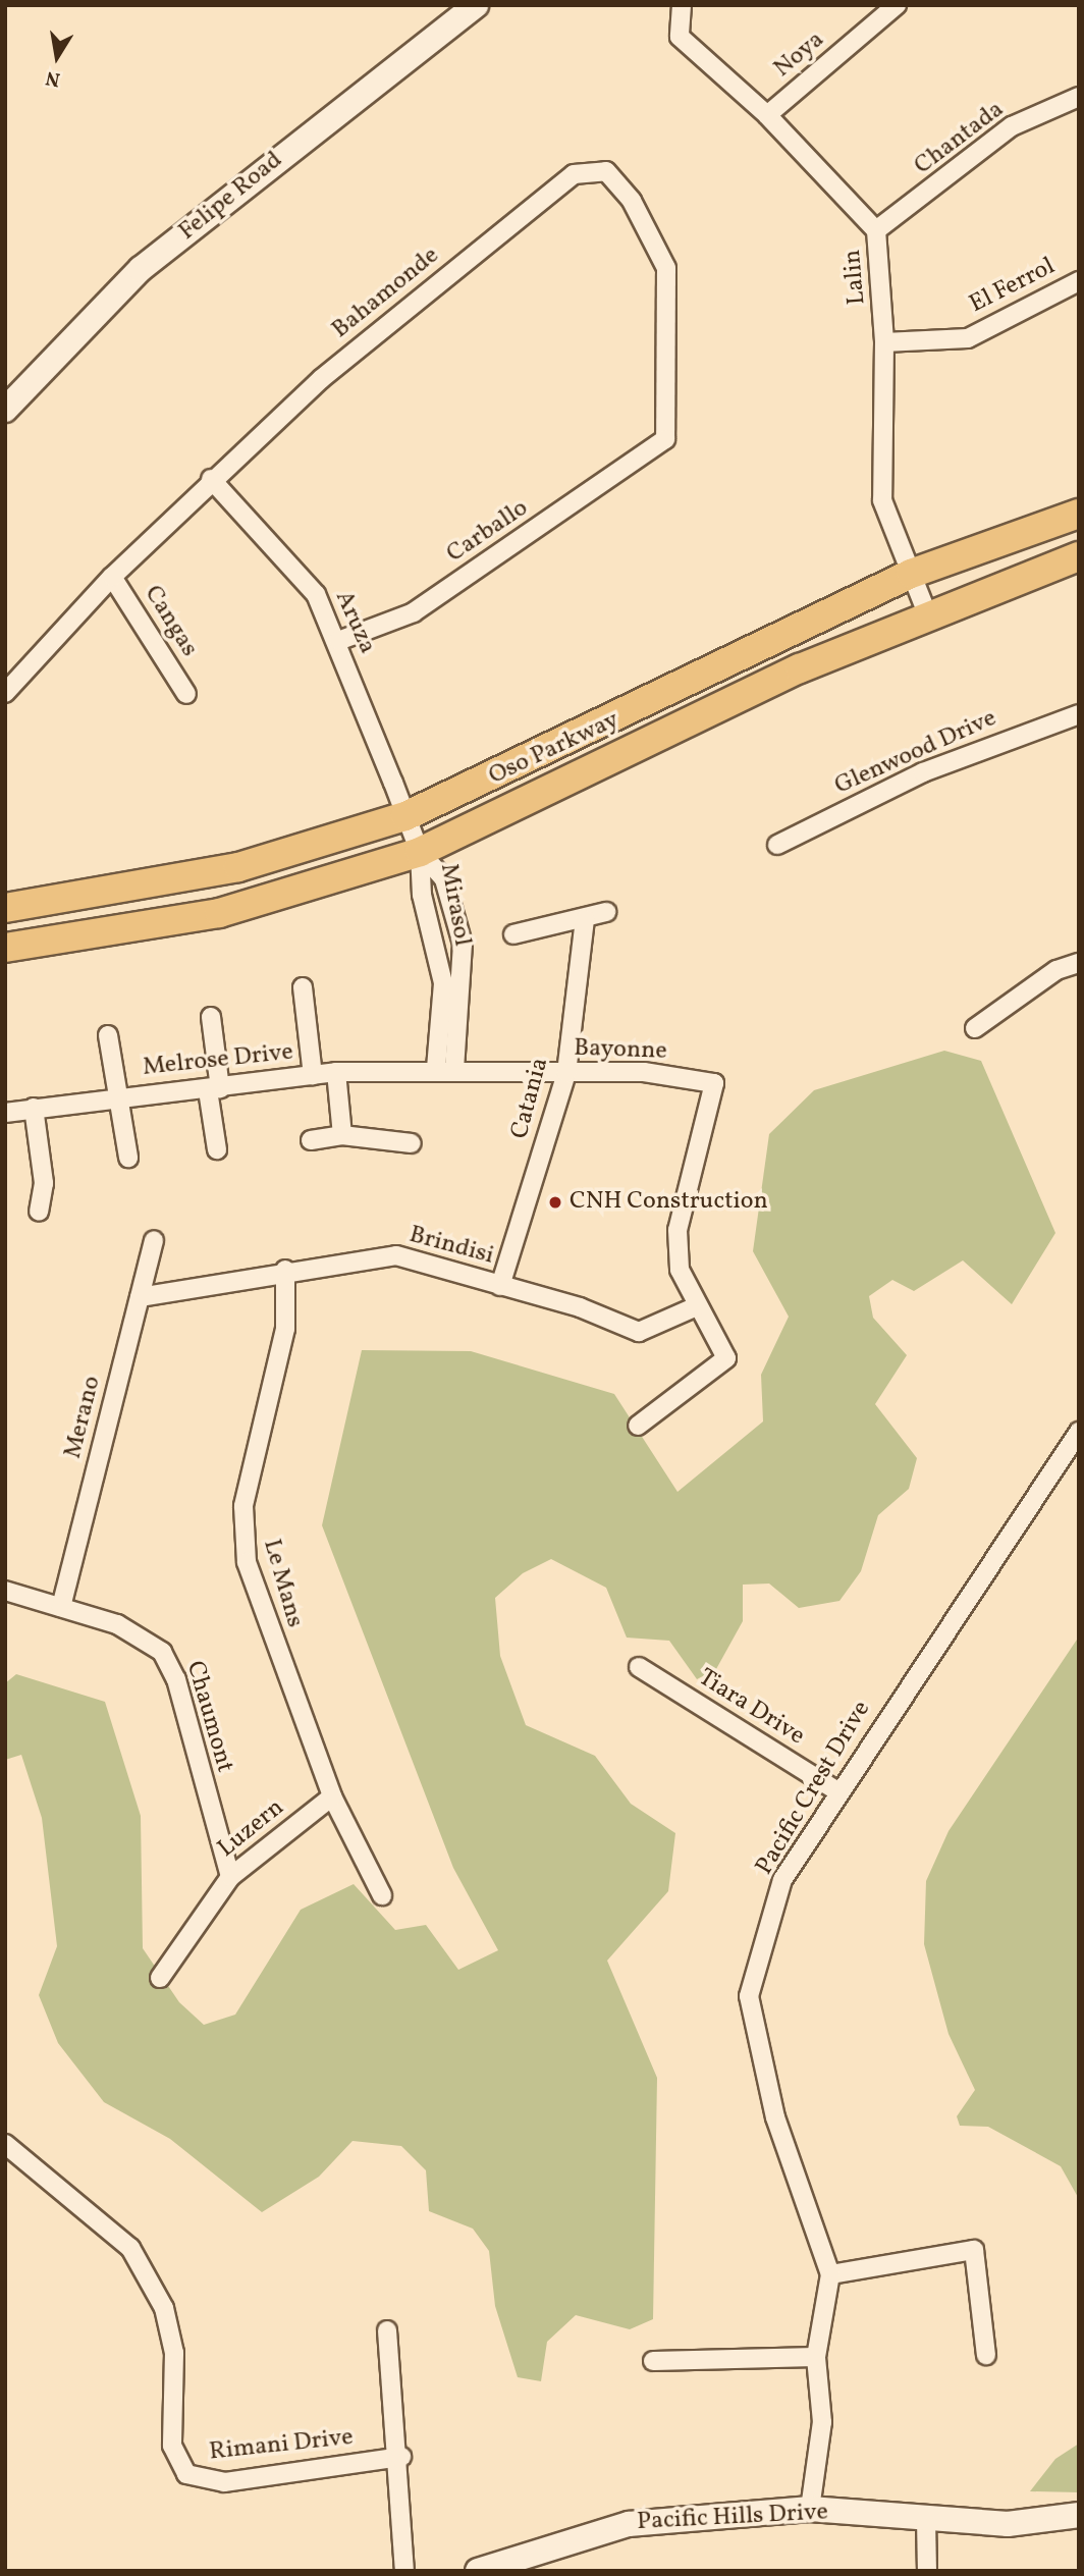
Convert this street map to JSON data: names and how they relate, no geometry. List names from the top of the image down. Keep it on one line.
{"streets":{"main road":["Felipe Road","Oso Parkway","Pacific Hills Drive"],"street":["Noya","Chantada","Lalin","El Ferrol","Bahamonde","Carballo","Cangas","Aruza","Glenwood Drive","Mirasol","Bayonne","Melrose Drive","Catania","Brindisi","Merano","Le Mans","Tiara Drive","Chaumont","Pacific Crest Drive","Luzern","Rimani Drive"]},"crossings":[["Noya","Lalin"],["Chantada","Lalin"],["Lalin","El Ferrol"],["Lalin","Oso Parkway"],["Bahamonde","Carballo"],["Bahamonde","Cangas"],["Bahamonde","Aruza"],["Carballo","Aruza"],["Aruza","Oso Parkway"],["Aruza","Mirasol"],["Oso Parkway","Mirasol"],["Mirasol","Bayonne"],["Mirasol","Melrose Drive"],["Bayonne","Melrose Drive"],["Bayonne","Catania"],["Bayonne","Brindisi"],["Catania","Brindisi"],["Brindisi","Merano"],["Brindisi","Le Mans"],["Merano","Chaumont"],["Le Mans","Luzern"],["Tiara Drive","Pacific Crest Drive"],["Chaumont","Luzern"],["Pacific Crest Drive","Pacific Hills Drive"]],"places":["CNH Construction"],"north":"bottom"}
